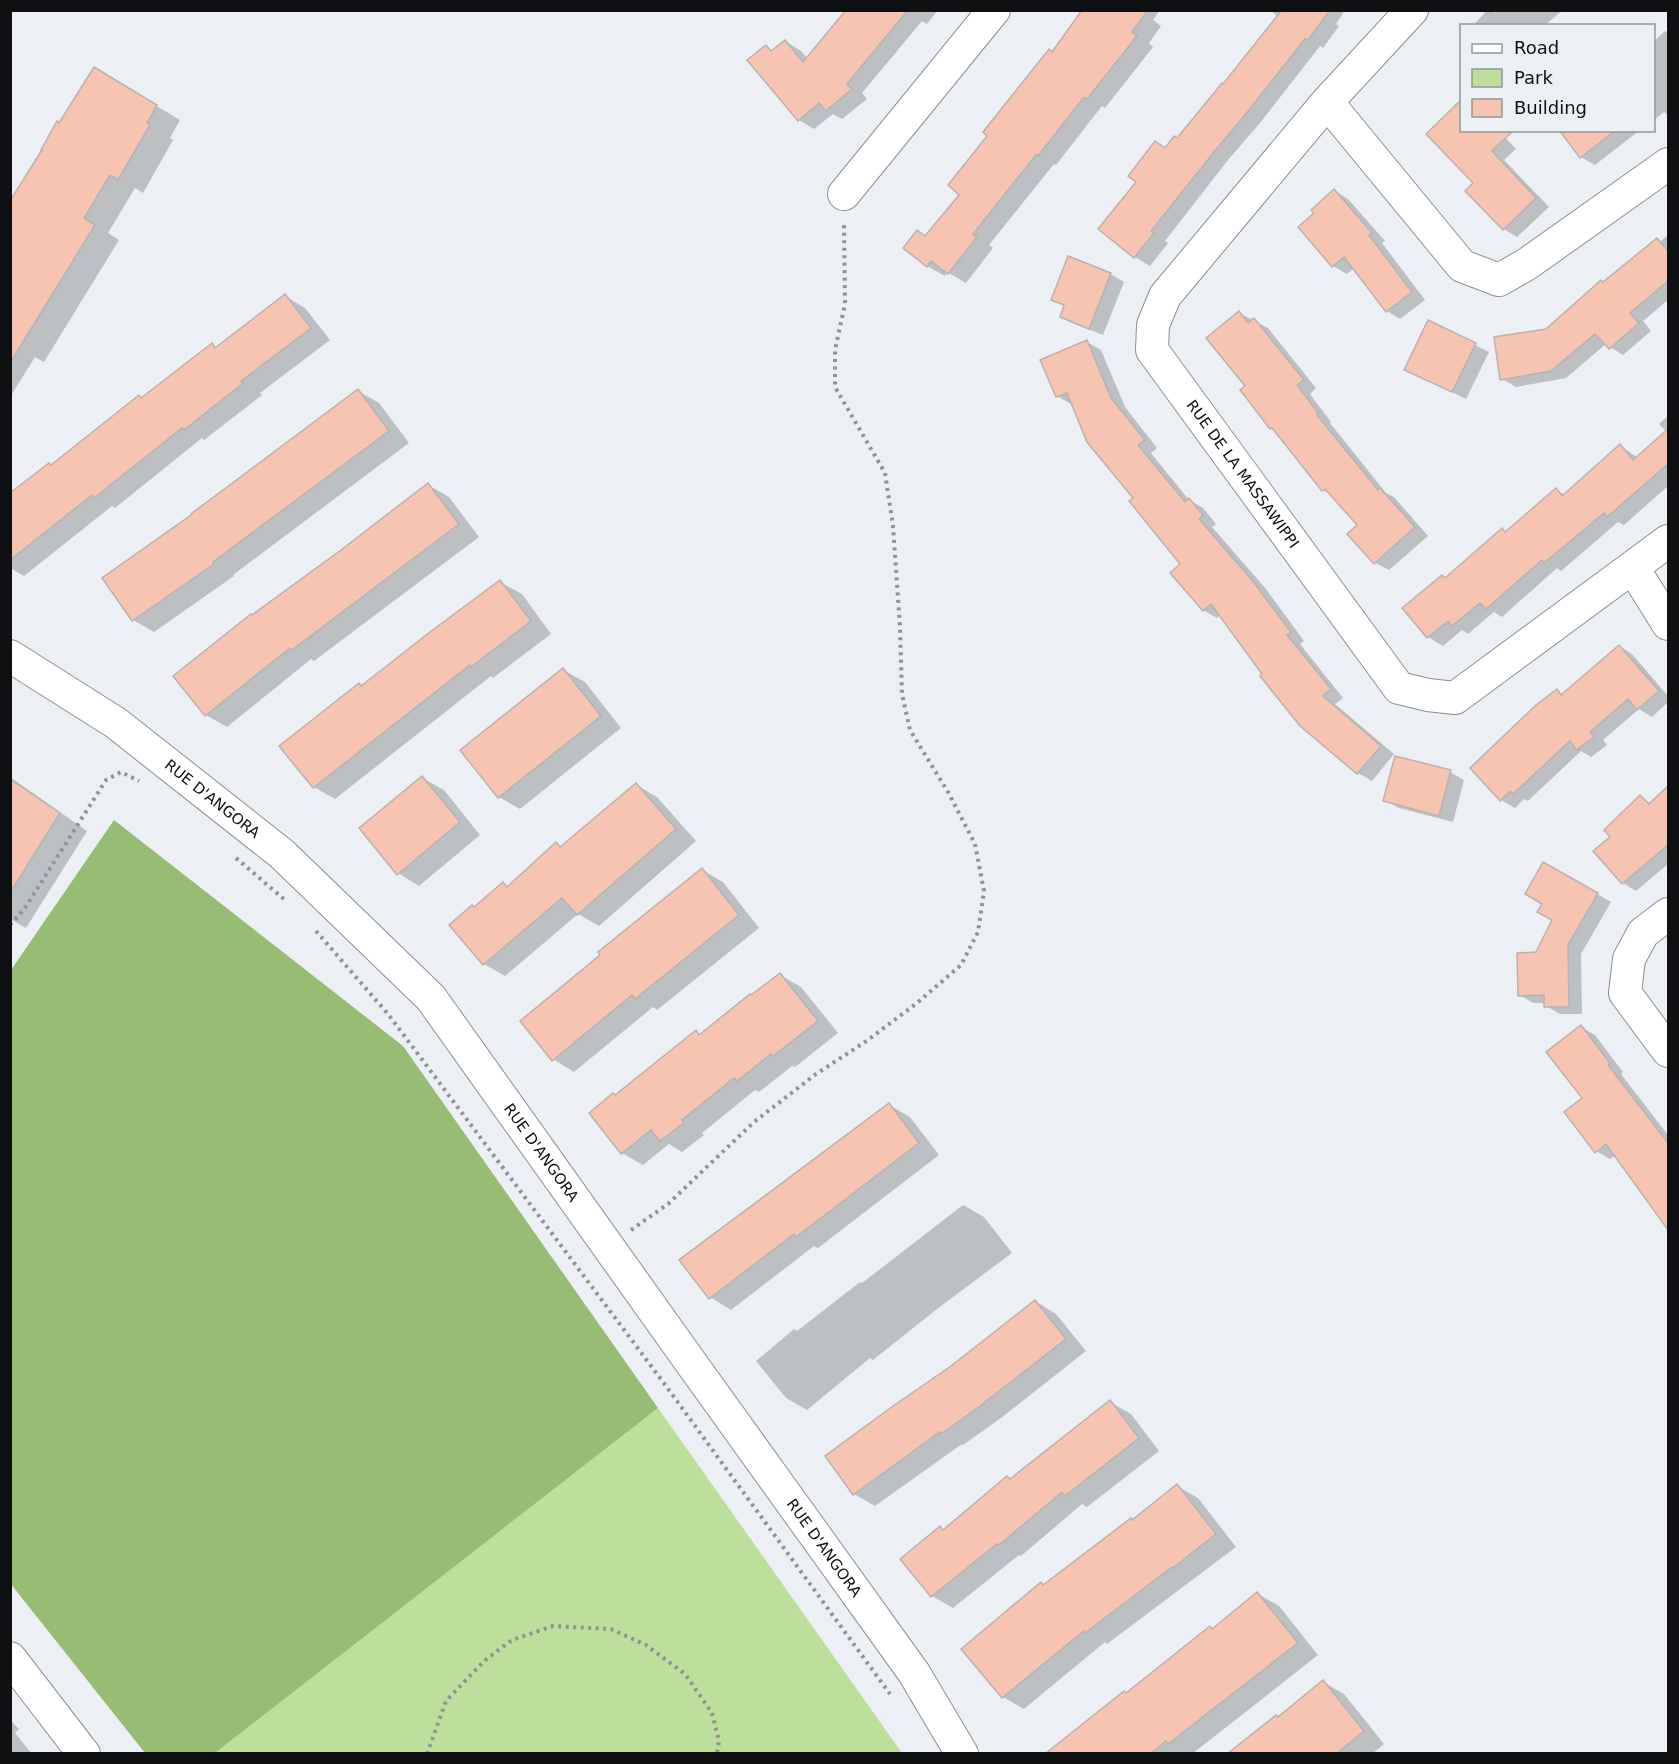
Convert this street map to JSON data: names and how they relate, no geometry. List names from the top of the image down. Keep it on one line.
{"streets":{"street":["RUE DE LA MASSAWIPPI","RUE D'ANGORA"]},"legend":["Road","Park","Building"]}
